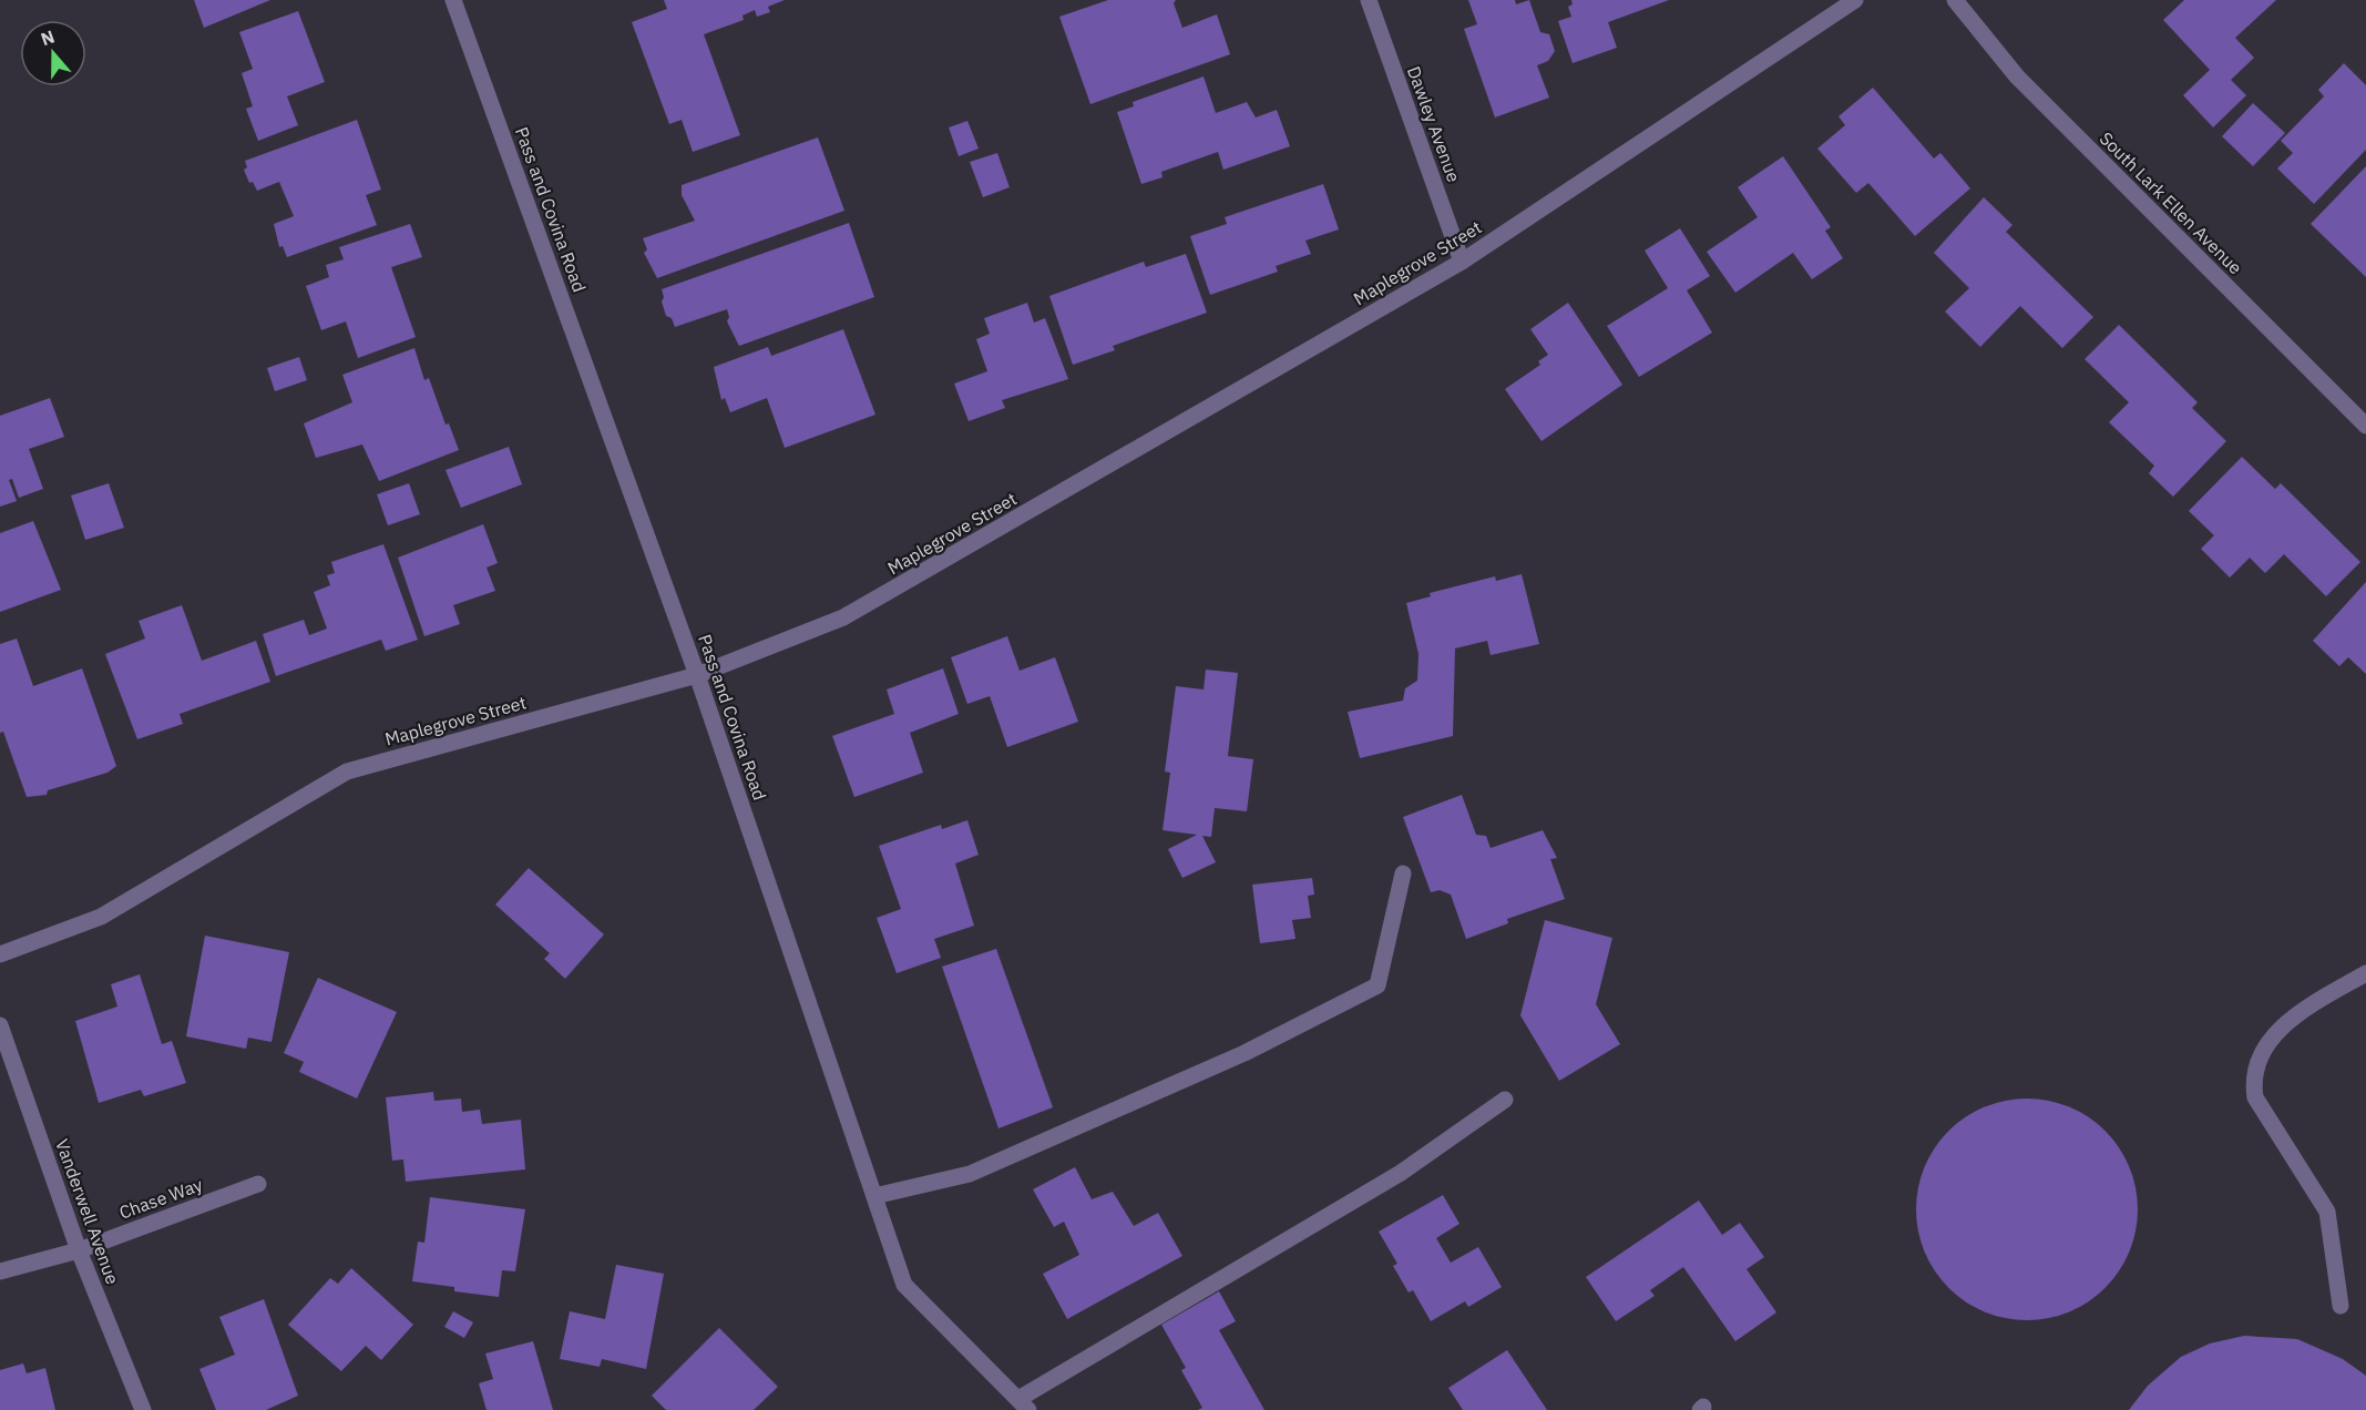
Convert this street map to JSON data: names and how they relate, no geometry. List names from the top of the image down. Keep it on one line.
{"streets":{"street":["Dawley Avenue","South Lark Ellen Avenue","Pass and Covina Road","Maplegrove Street","Chase Way","Vanderwell Avenue"]},"crossings":[["Dawley Avenue","Maplegrove Street"],["Pass and Covina Road","Maplegrove Street"],["Chase Way","Vanderwell Avenue"]],"north":"top"}
